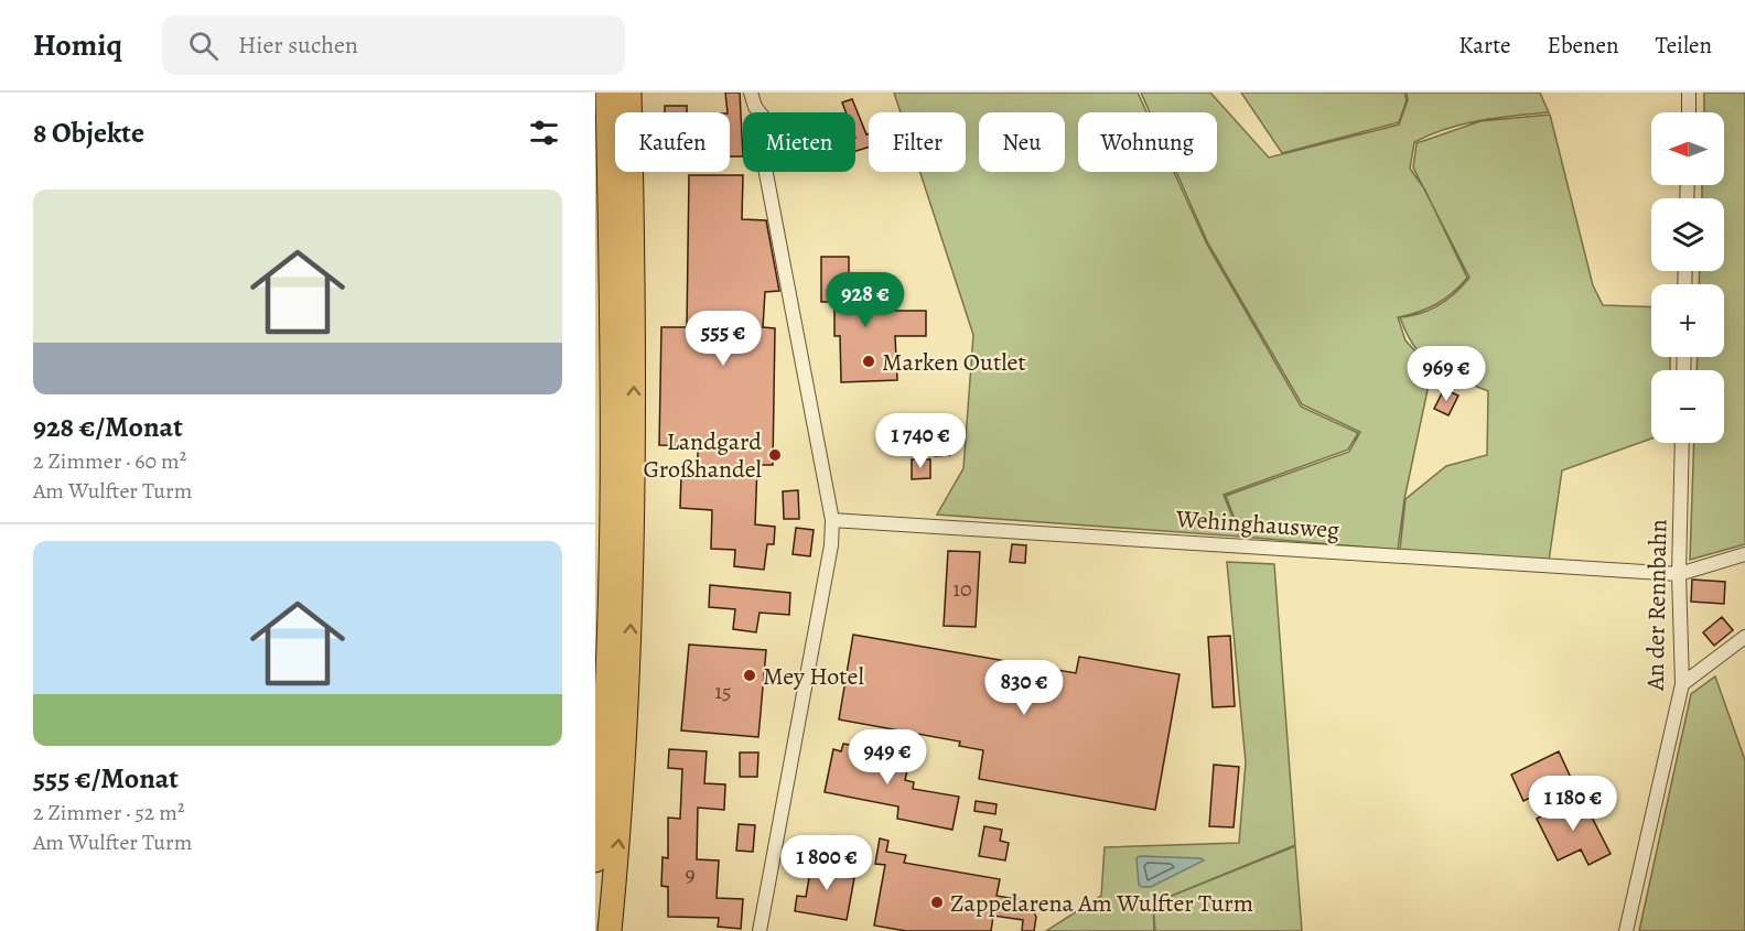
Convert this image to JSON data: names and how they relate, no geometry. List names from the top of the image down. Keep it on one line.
{"streets":{"street":["Wehinghausweg","An der Rennbahn"]},"crossings":[["Wehinghausweg","An der Rennbahn"]],"places":["Marken Outlet","Landgard Großhandel","Mey Hotel","Zappelarena Am Wulfter Turm"],"house_numbers":["10","15","9"],"north":"left","page":{"header":"Homiq","search":"Hier suchen","nav":["Karte","Ebenen","Teilen"],"heading":"8 Objekte","map_buttons":["+","−"],"chip":["Kaufen","Mieten","Filter","Neu","Wohnung"],"list":[{"name":"928 €/Monat","note":"2 Zimmer · 60 m² · Am Wulfter Turm"},{"name":"555 €/Monat","note":"2 Zimmer · 52 m² · Am Wulfter Turm"}],"price":["928 €","555 €","969 €","1 740 €","830 €","949 €","1 180 €","1 800 €"]}}
